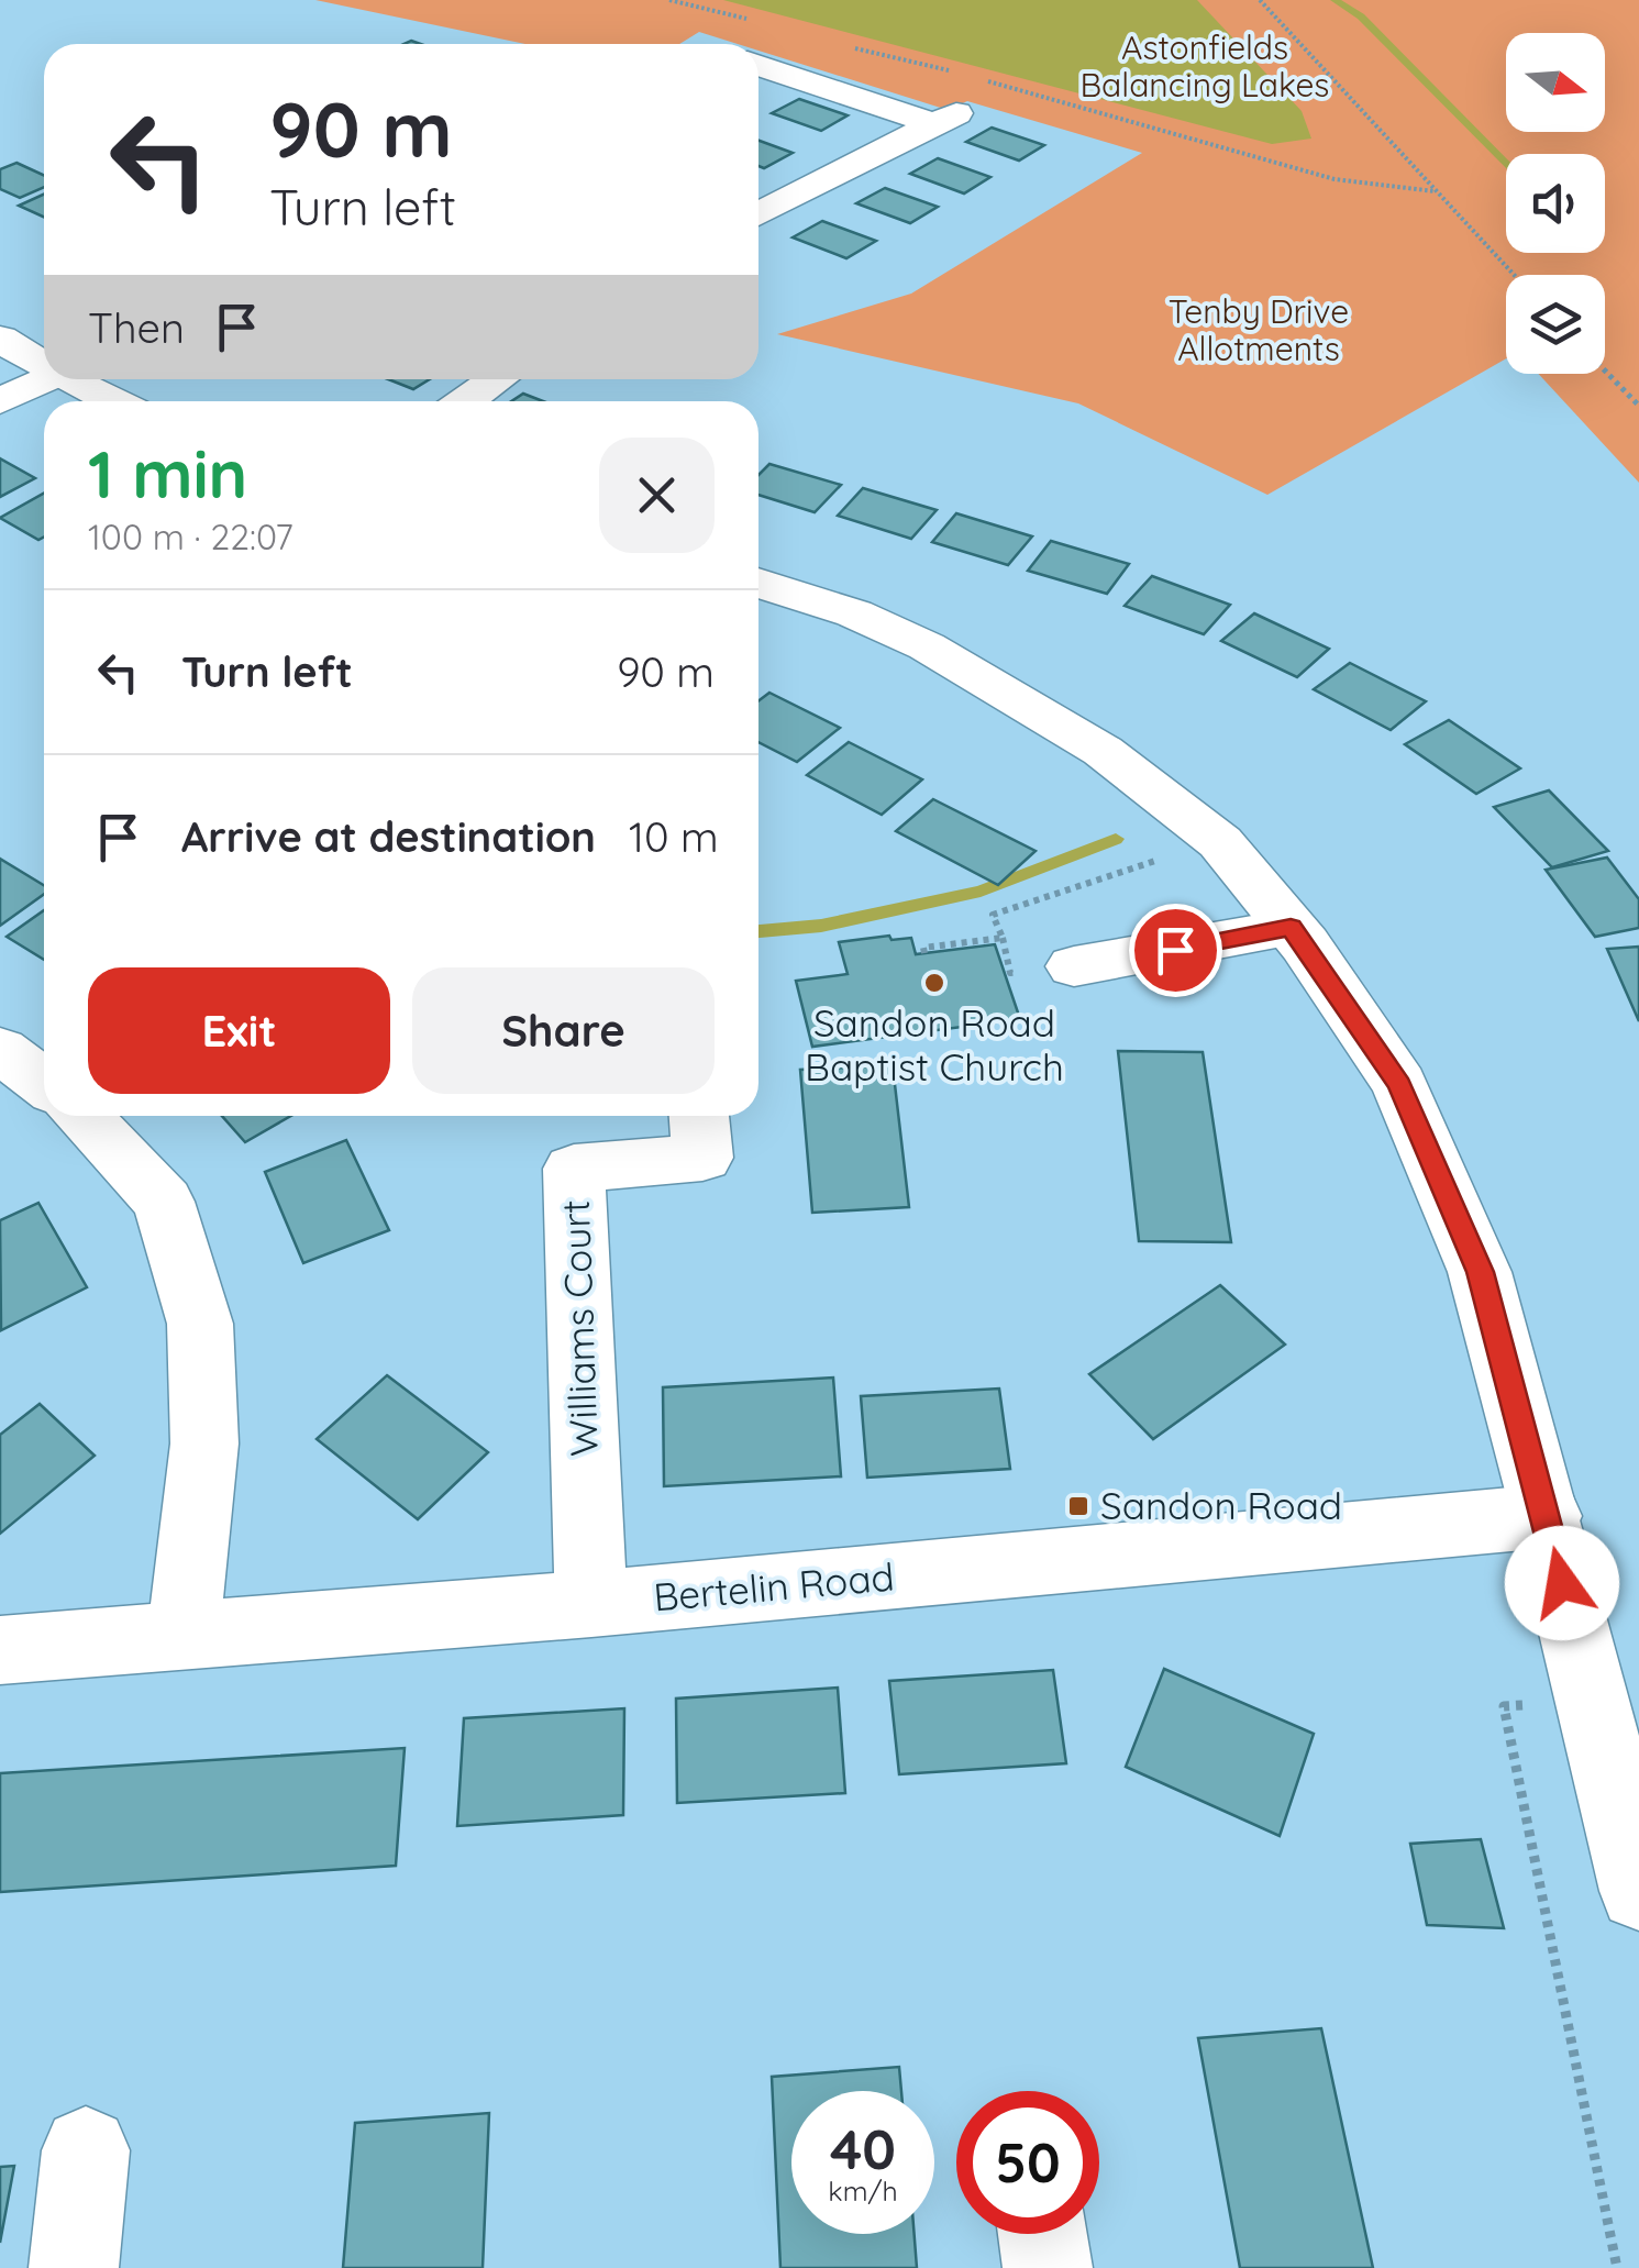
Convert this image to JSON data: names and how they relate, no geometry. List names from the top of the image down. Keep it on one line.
{"streets":{"street":["Williams Court","Bertelin Road"]},"crossings":[["Williams Court","Bertelin Road"]],"parks":["Astonfields Balancing Lakes","Tenby Drive Allotments"],"places":{"other":["Sandon Road Baptist Church"],"transit":["Sandon Road"]},"north":"right","page":{"turn":["90 m","Turn left"],"then":"Then","heading":["1 min","100 m · 22:07"],"list":[{"name":"Turn left","value":"90 m"},{"name":"Arrive at destination","value":"10 m"}],"buttons":["Exit","Share"],"speed":"40 km/h","limit":"50"}}
